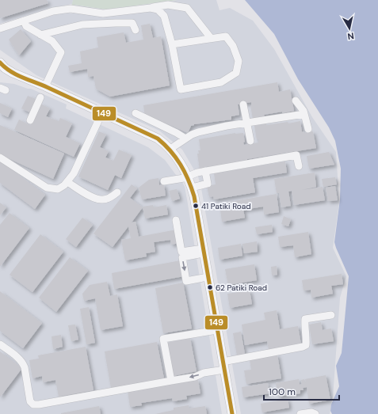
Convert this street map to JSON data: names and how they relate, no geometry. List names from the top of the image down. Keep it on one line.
{"places":["41 Patiki Road","62 Patiki Road"],"lines":["transit line 149"],"scale_bar":"100 m","north":"bottom"}
